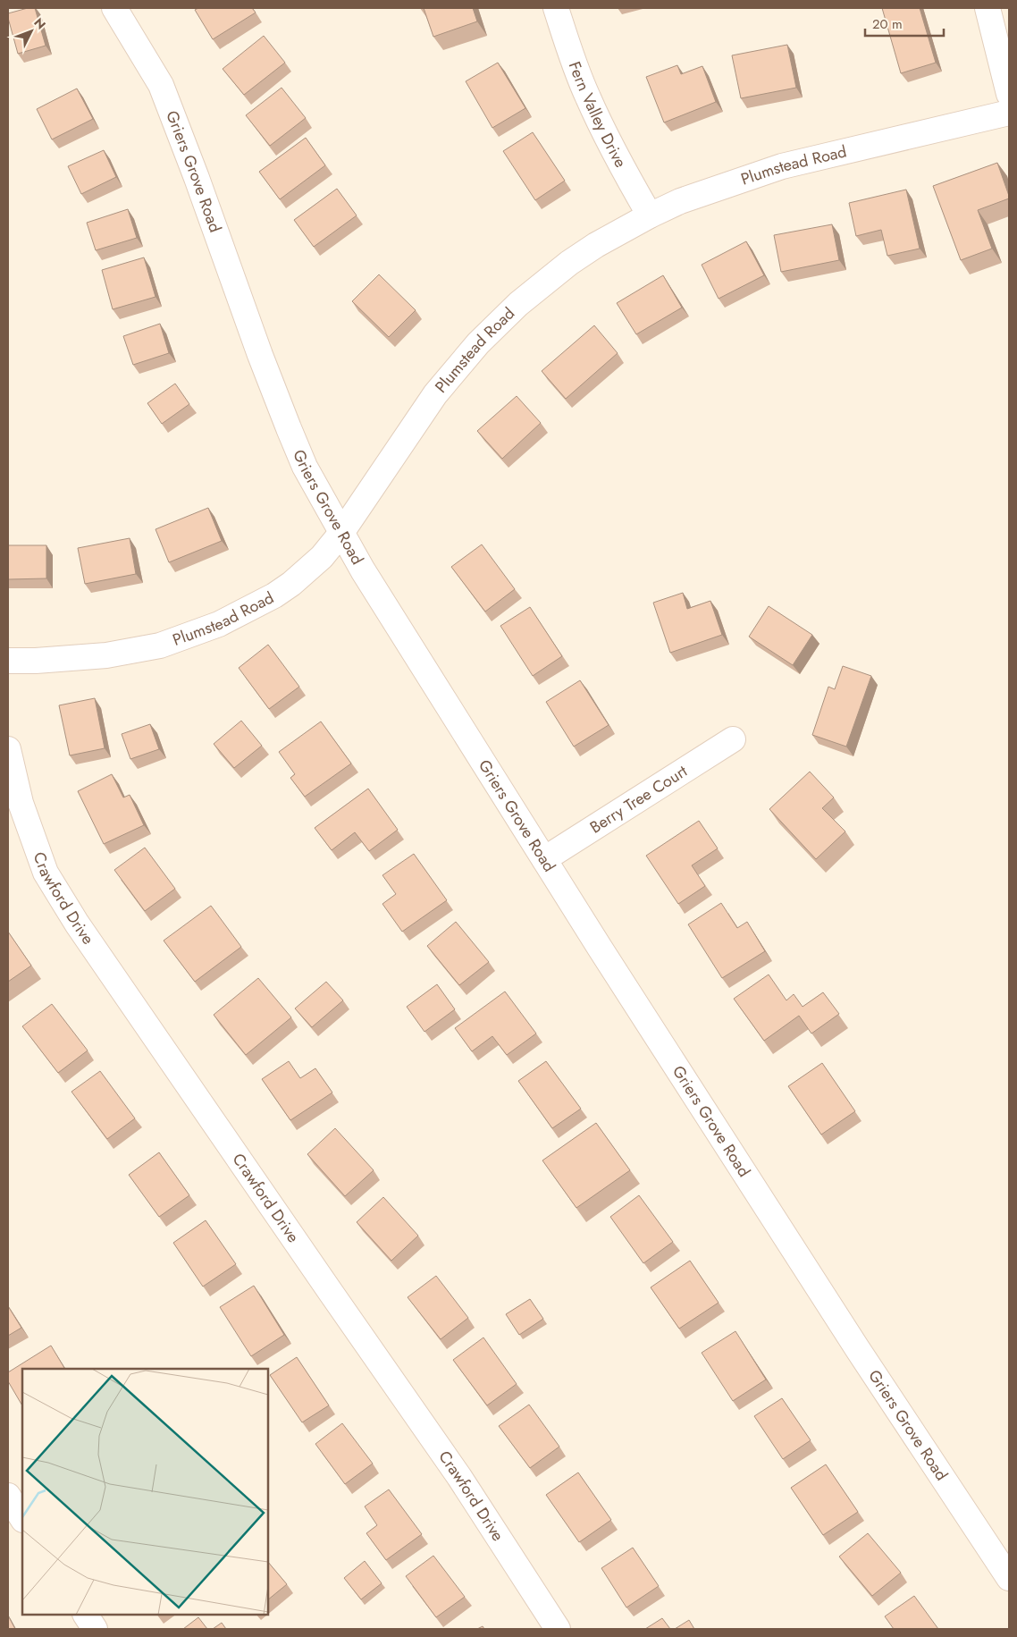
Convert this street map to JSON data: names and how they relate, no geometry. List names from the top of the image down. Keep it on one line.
{"streets":{"street":["Fern Valley Drive","Plumstead Road","Griers Grove Road","Berry Tree Court","Crawford Drive"]},"crossings":[["Fern Valley Drive","Plumstead Road"],["Plumstead Road","Griers Grove Road"],["Griers Grove Road","Berry Tree Court"]],"scale_bar":"20 m","north":"top right"}
